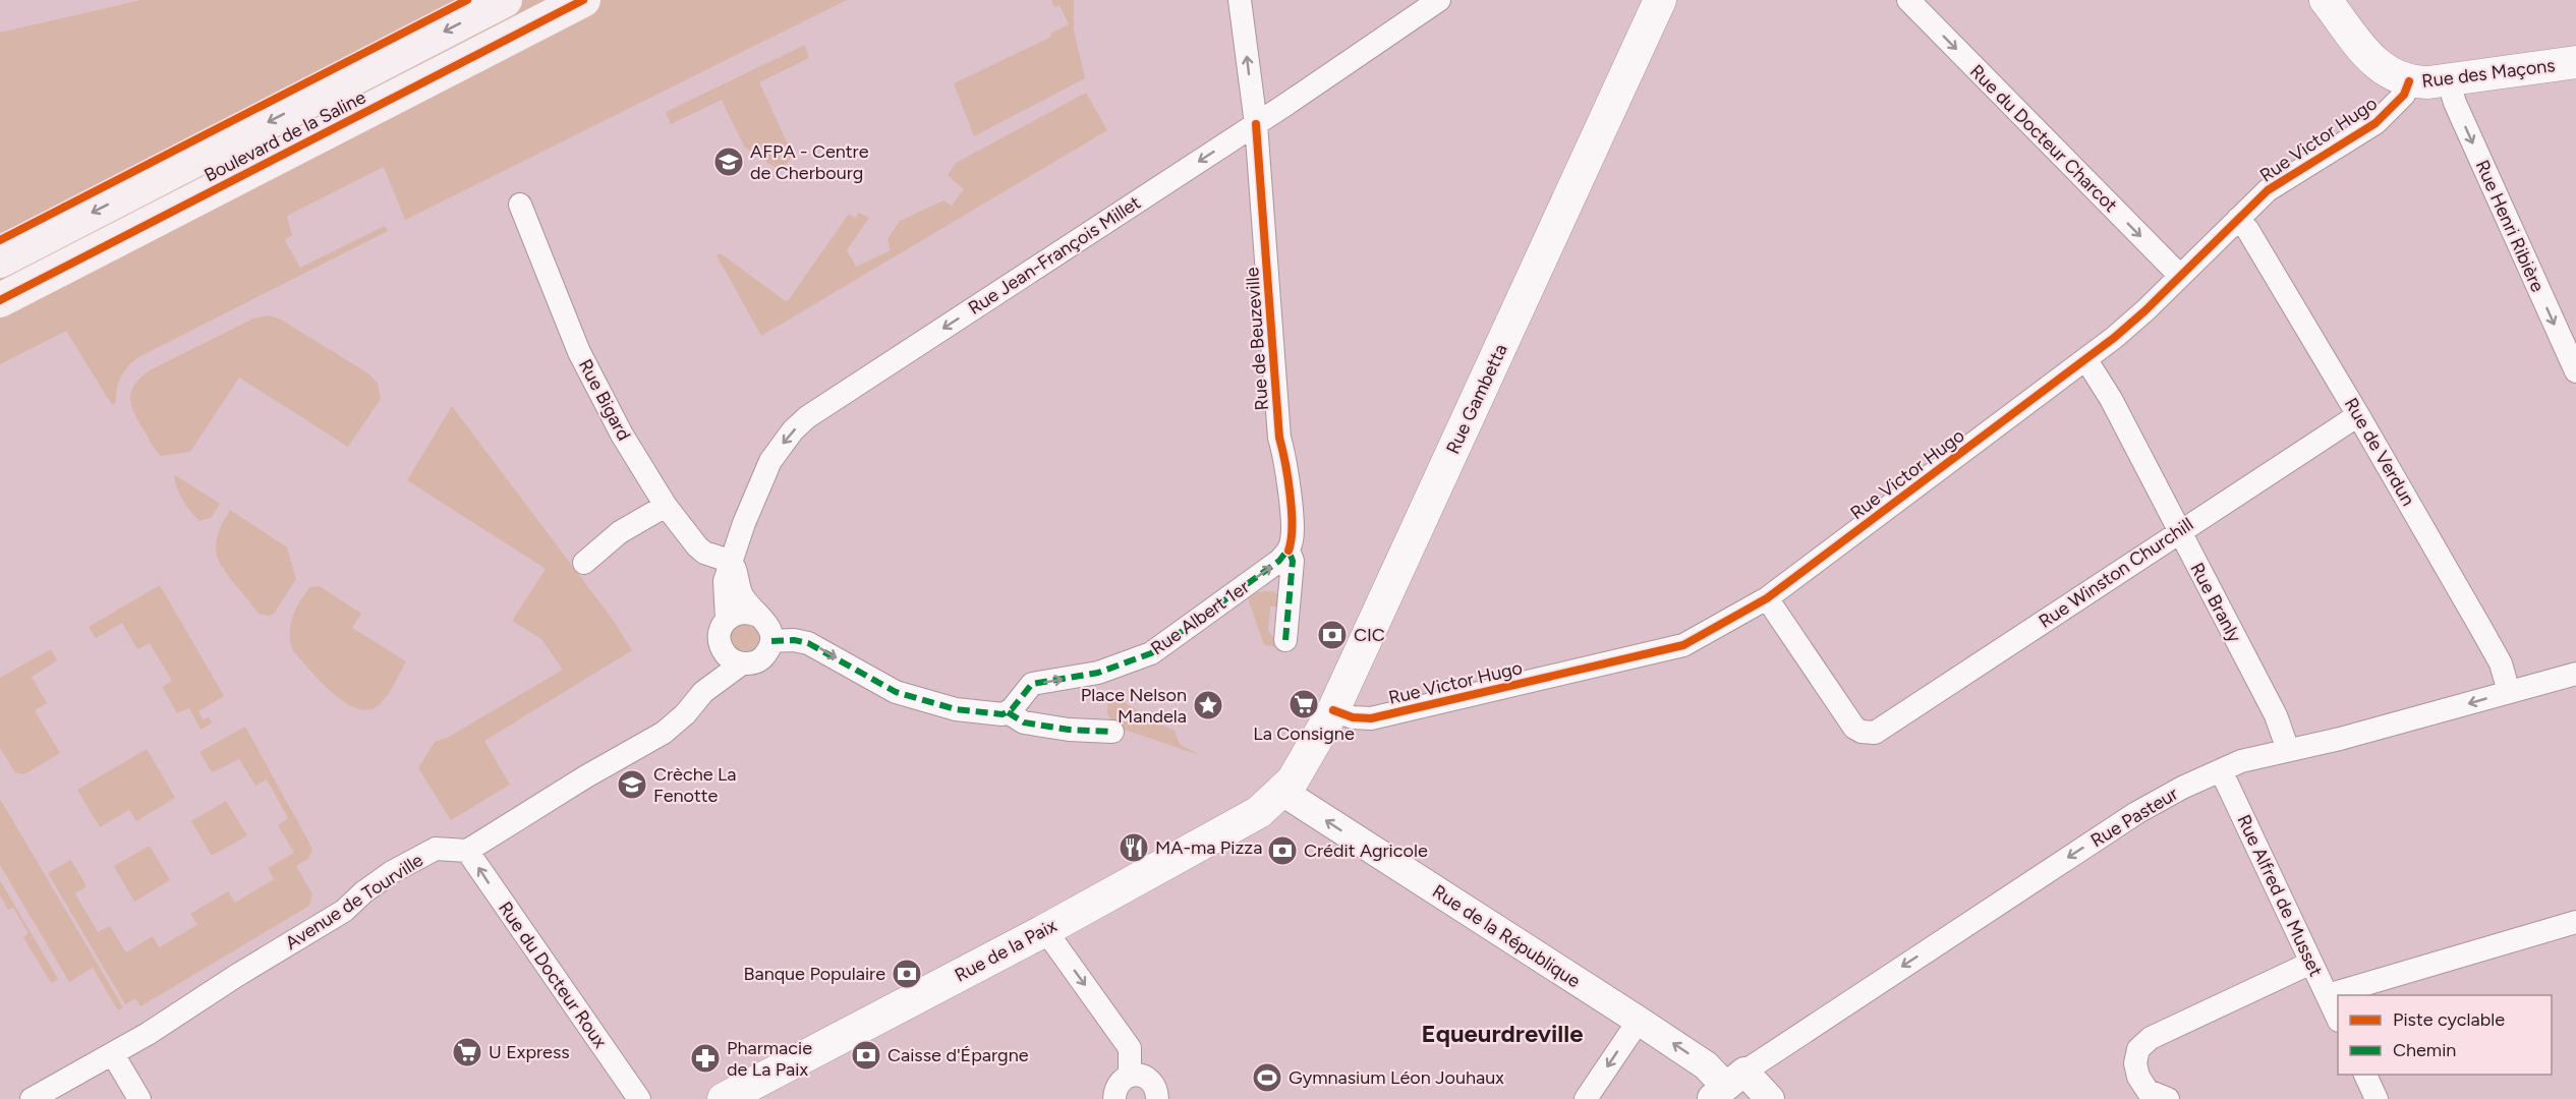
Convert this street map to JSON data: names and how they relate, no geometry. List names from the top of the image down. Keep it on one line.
{"streets":{"main road":["Rue des Maçons","Boulevard de la Saline","Rue Gambetta","Rue de la Paix"],"street":["Rue du Docteur Charcot","Rue Victor Hugo","Rue Henri Ribière","Rue Jean-François Millet","Rue de Beuzeville","Rue Bigard","Rue de Verdun","Rue Winston Churchill","Rue Branly","Rue Albert 1er","Rue Pasteur","Rue Alfred de Musset","Avenue de Tourville","Rue de la République","Rue du Docteur Roux"]},"crossings":[["Rue des Maçons","Rue Victor Hugo"],["Rue des Maçons","Rue Henri Ribière"],["Rue du Docteur Charcot","Rue Victor Hugo"],["Rue Victor Hugo","Rue Gambetta"],["Rue Victor Hugo","Rue de Verdun"],["Rue Victor Hugo","Rue Winston Churchill"],["Rue Victor Hugo","Rue Branly"],["Rue Jean-François Millet","Rue de Beuzeville"],["Rue Jean-François Millet","Rue Bigard"],["Rue de Beuzeville","Rue Albert 1er"],["Rue Gambetta","Rue de la République"],["Rue Gambetta","Rue de la Paix"],["Rue de Verdun","Rue Winston Churchill"],["Rue de Verdun","Rue Pasteur"],["Rue Winston Churchill","Rue Branly"],["Rue Branly","Rue Pasteur"],["Rue Pasteur","Rue Alfred de Musset"],["Rue Pasteur","Rue de la République"],["Avenue de Tourville","Rue du Docteur Roux"],["Rue de la République","Rue de la Paix"]],"one_way":["Rue du Docteur Charcot","Rue Henri Ribière","Rue Jean-François Millet","Rue Albert 1er","Rue Pasteur","Rue de la République","Rue du Docteur Roux"],"districts":["Equeurdreville"],"places":{"school or university":["AFPA - Centre de Cherbourg","Crèche La Fenotte"],"bank":["CIC","Crédit Agricole","Banque Populaire","Caisse d'Épargne"],"supermarket":["La Consigne","U Express"],"place":["Place Nelson Mandela"],"restaurant":["MA-ma Pizza"],"pharmacy":["Pharmacie de La Paix"],"sports":["Gymnasium Léon Jouhaux"]},"legend":["Piste cyclable","Chemin"]}
